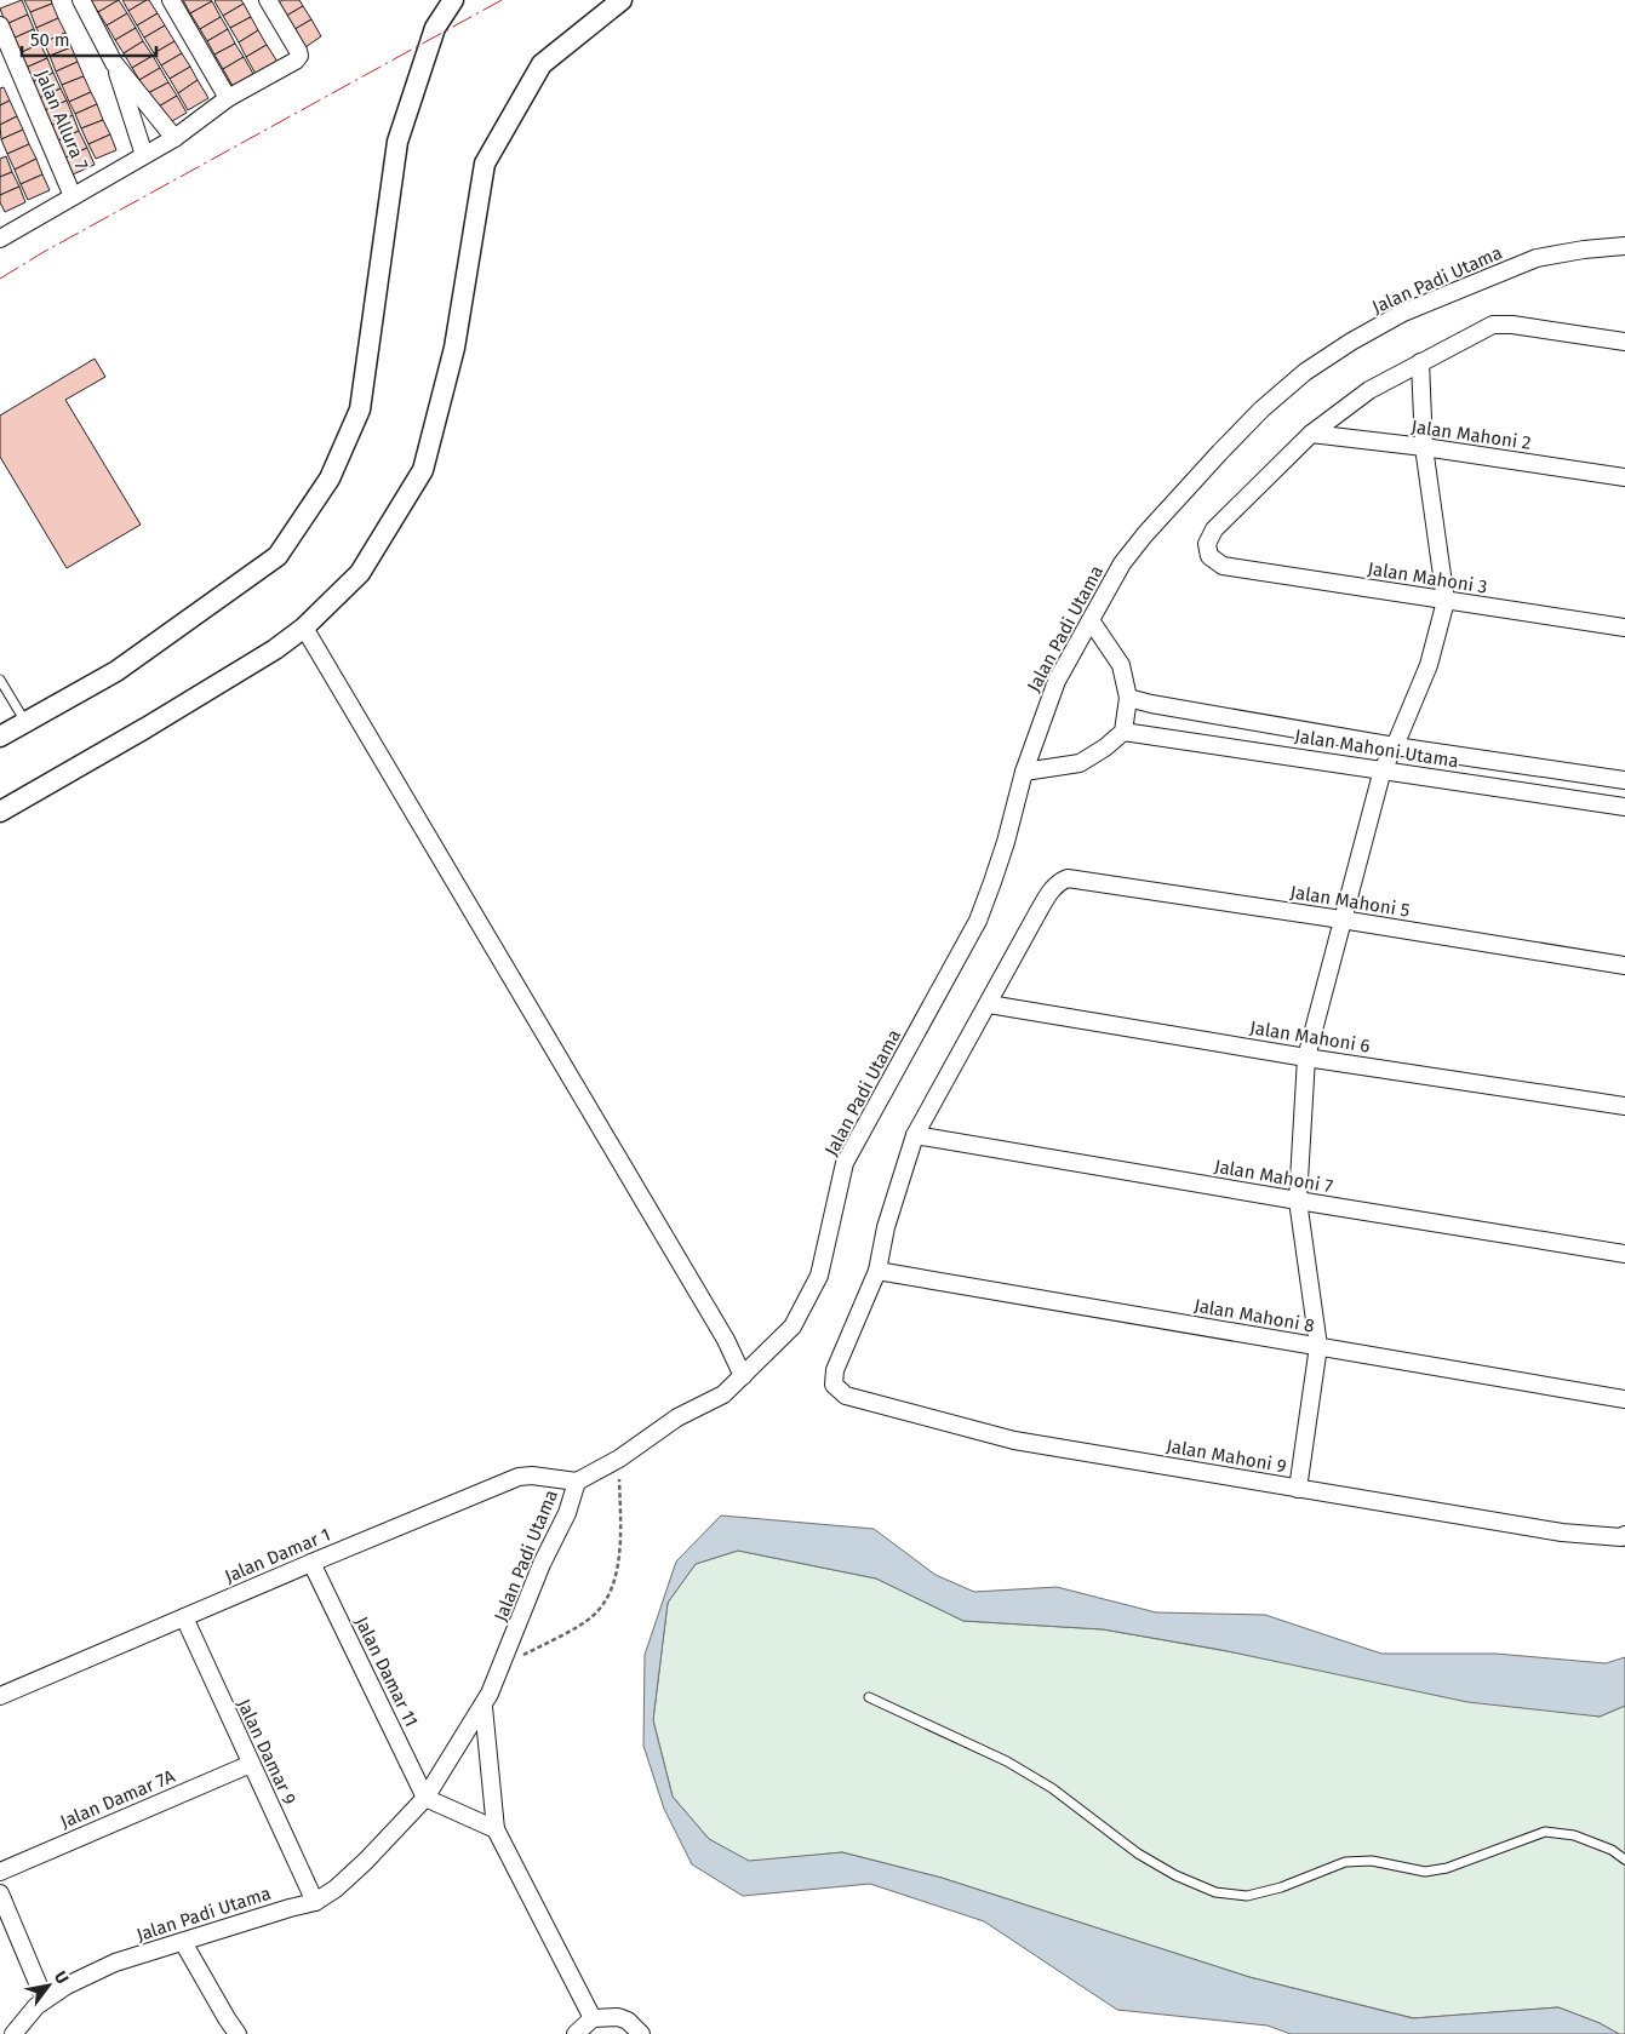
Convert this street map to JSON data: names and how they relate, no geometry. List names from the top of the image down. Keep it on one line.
{"streets":{"street":["Jalan Allura 7","Jalan Padi Utama","Jalan Mahoni 2","Jalan Mahoni 3","Jalan Mahoni Utama","Jalan Mahoni 5","Jalan Mahoni 6","Jalan Mahoni 7","Jalan Mahoni 8","Jalan Mahoni 9","Jalan Damar 1","Jalan Damar 11","Jalan Damar 9","Jalan Damar 7A"]},"crossings":[["Jalan Padi Utama","Jalan Damar 1"],["Jalan Padi Utama","Jalan Damar 11"],["Jalan Padi Utama","Jalan Damar 9"],["Jalan Mahoni 2","Jalan Mahoni 3"],["Jalan Mahoni 5","Jalan Mahoni 6"],["Jalan Mahoni 8","Jalan Mahoni 9"],["Jalan Damar 1","Jalan Damar 11"],["Jalan Damar 1","Jalan Damar 9"],["Jalan Damar 9","Jalan Damar 7A"]],"scale_bar":"50 m","north":"top right"}
